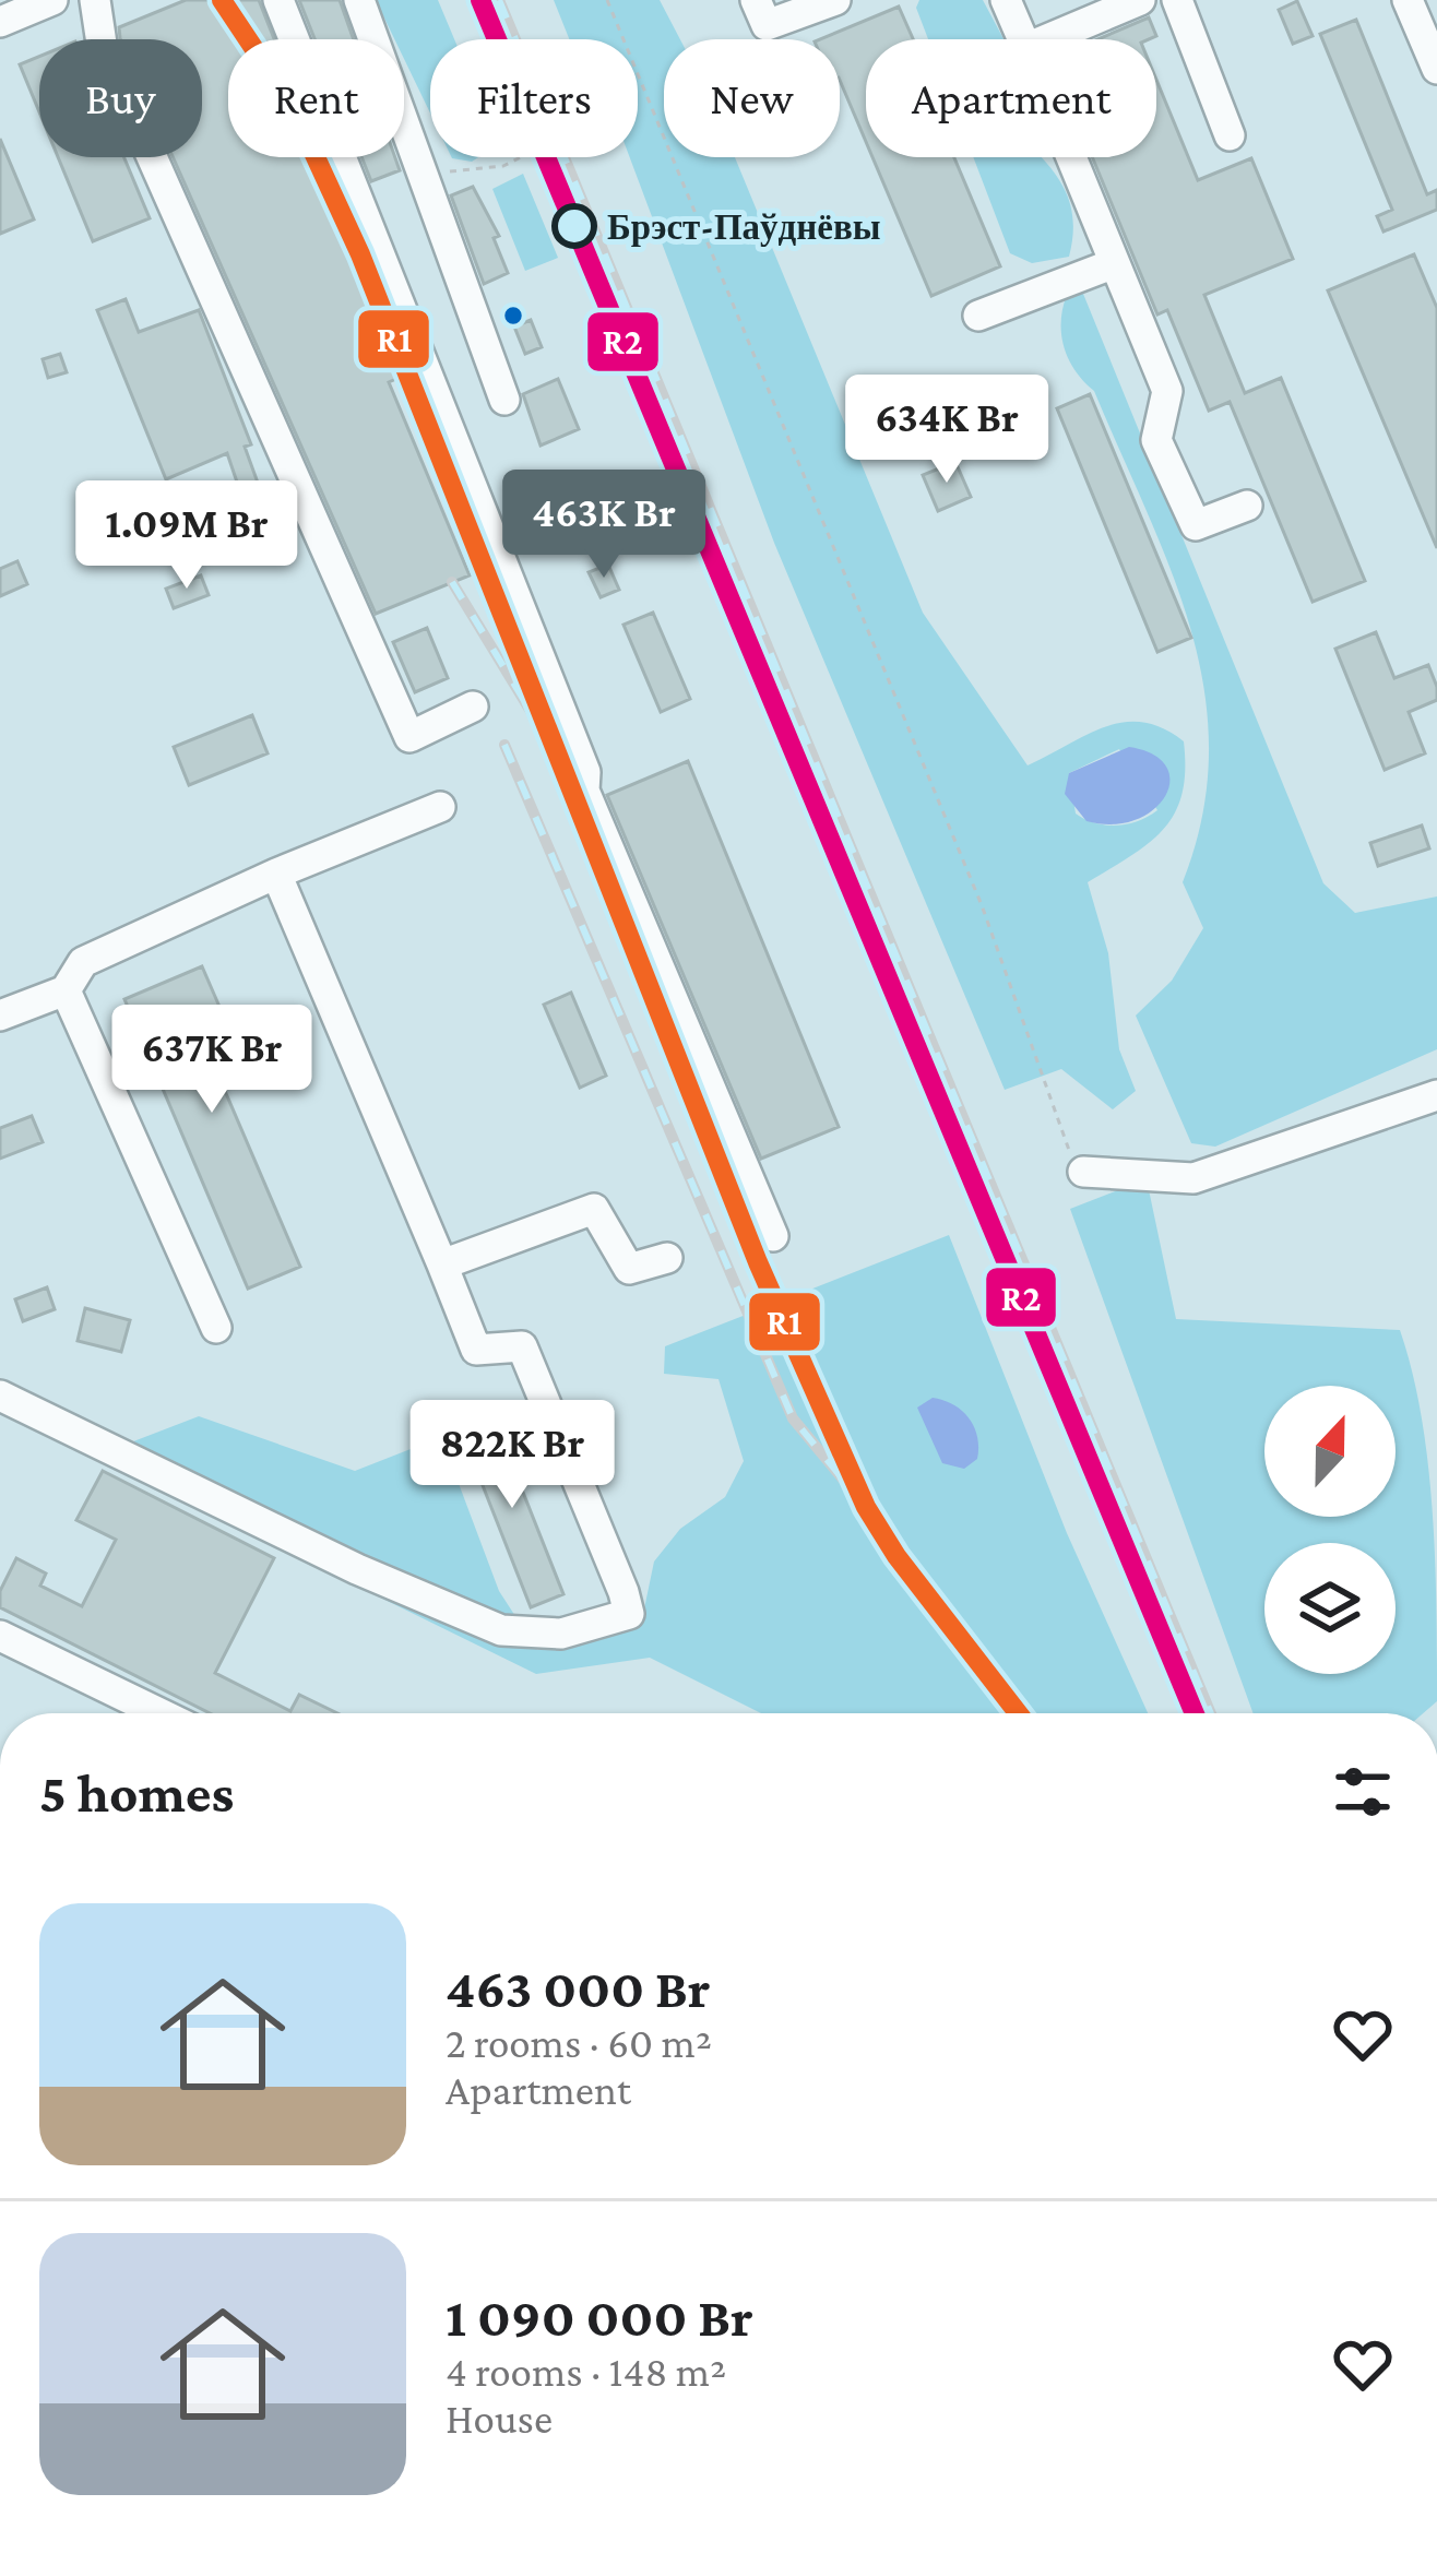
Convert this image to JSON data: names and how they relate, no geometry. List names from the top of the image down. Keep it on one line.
{"places":["Брэст-Паўднёвы"],"lines":["transit line R1","transit line R2"],"north":"top","page":{"chip":["Buy","Rent","Filters","New","Apartment"],"price":["634K Br","463K Br","1.09M Br","637K Br","822K Br"],"heading":"5 homes","list":[{"name":"463 000 Br","note":"2 rooms · 60 m² · Apartment"},{"name":"1 090 000 Br","note":"4 rooms · 148 m² · House"}]}}
